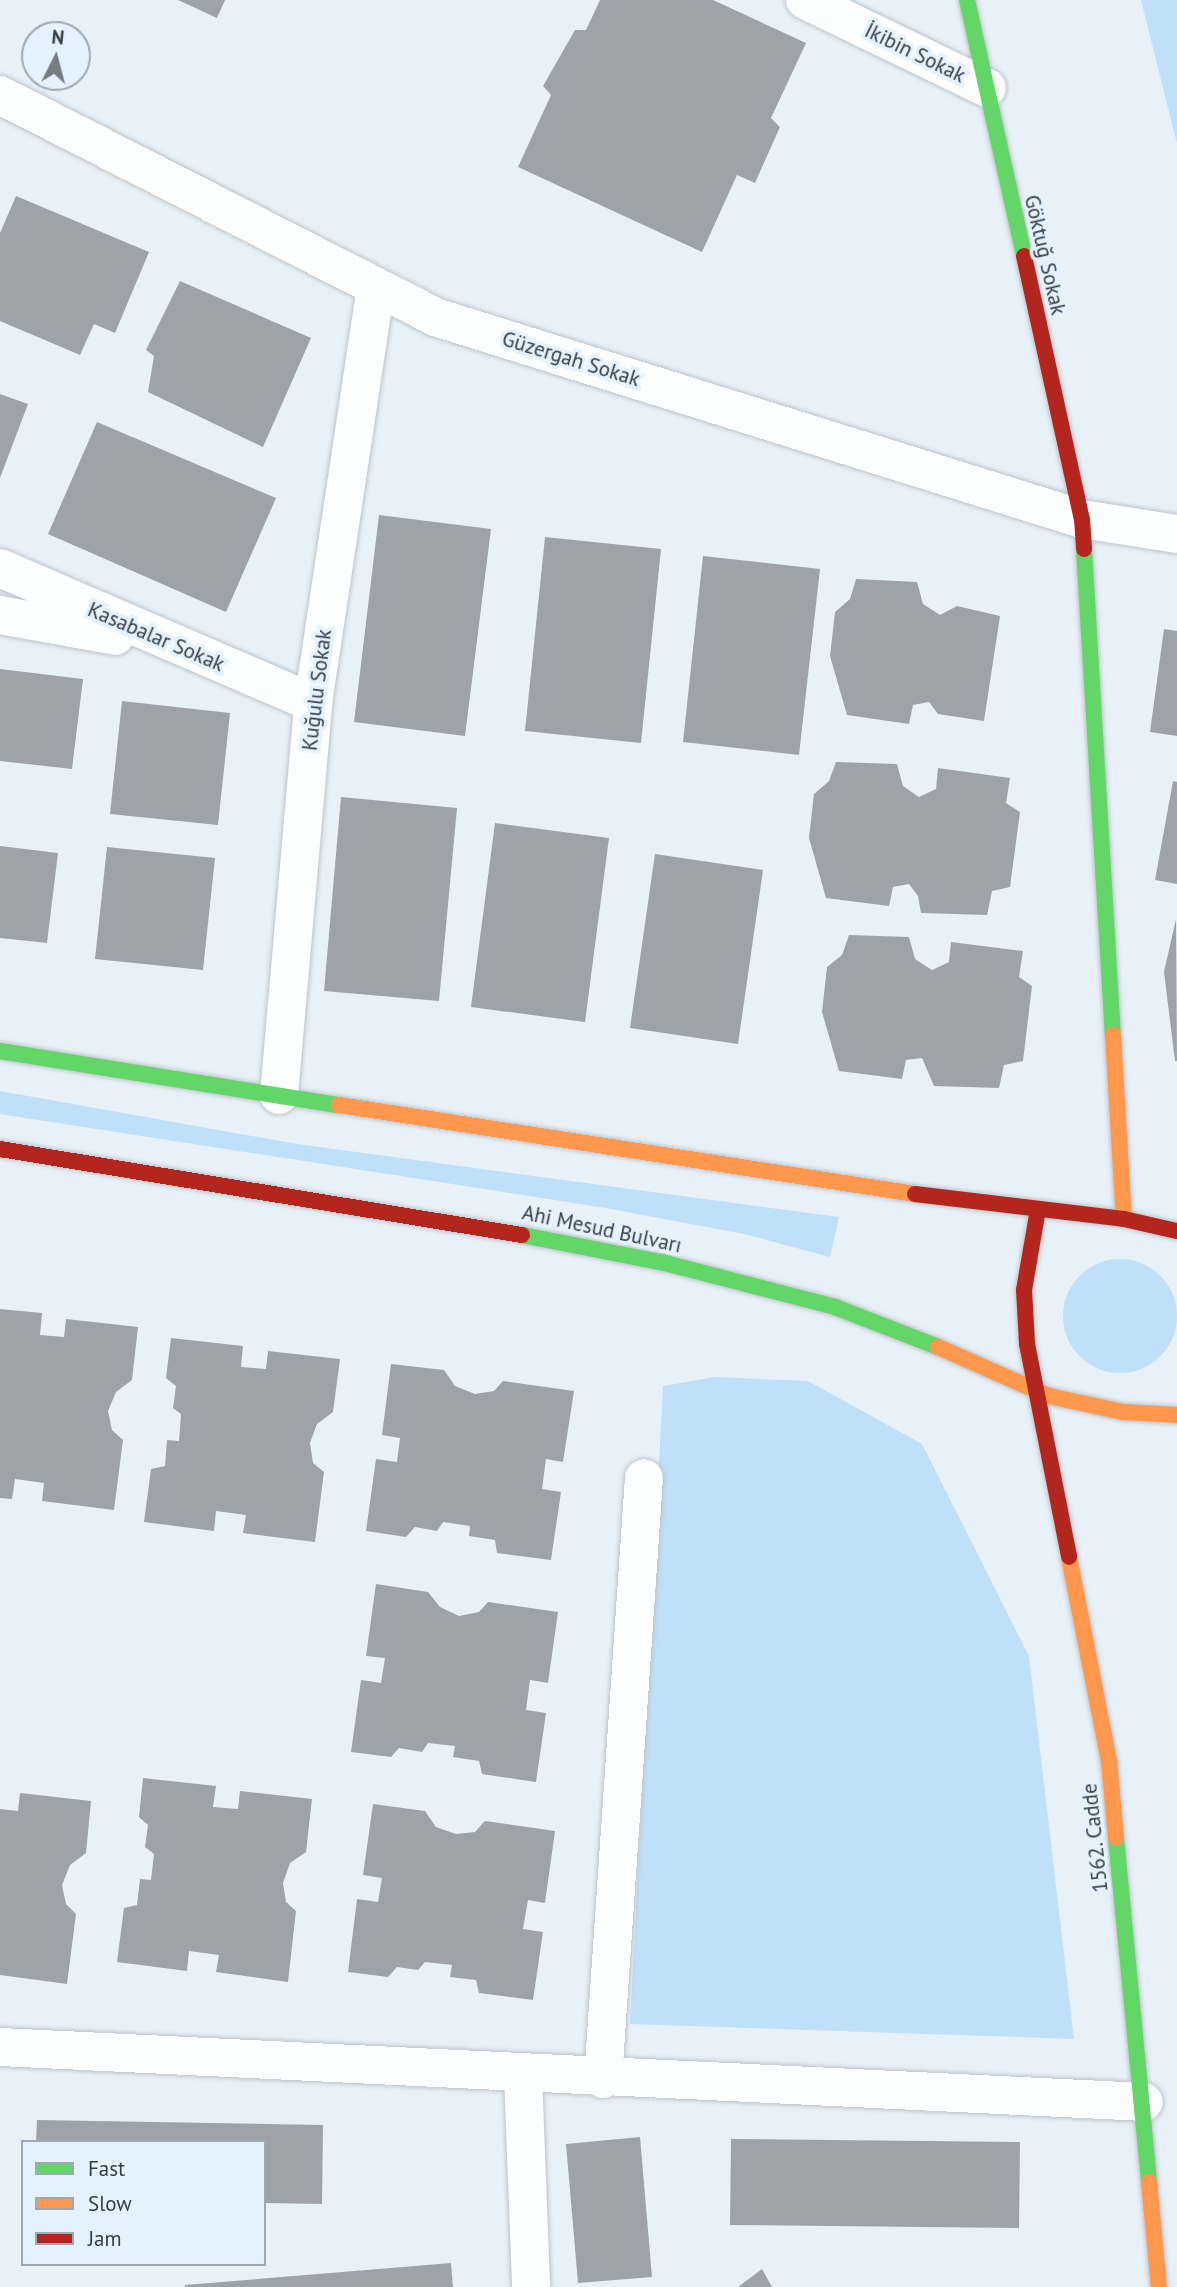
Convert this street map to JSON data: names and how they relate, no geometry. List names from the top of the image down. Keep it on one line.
{"streets":{"main road":["Göktuğ Sokak","Ahi Mesud Bulvarı","1562. Cadde"],"street":["İkibin Sokak","Güzergah Sokak","Kasabalar Sokak","Kuğulu Sokak"]},"crossings":[["İkibin Sokak","Göktuğ Sokak"],["Göktuğ Sokak","Güzergah Sokak"],["Güzergah Sokak","Kuğulu Sokak"],["Kasabalar Sokak","Kuğulu Sokak"],["Ahi Mesud Bulvarı","1562. Cadde"]],"legend":["Fast","Slow","Jam"],"north":"top"}
